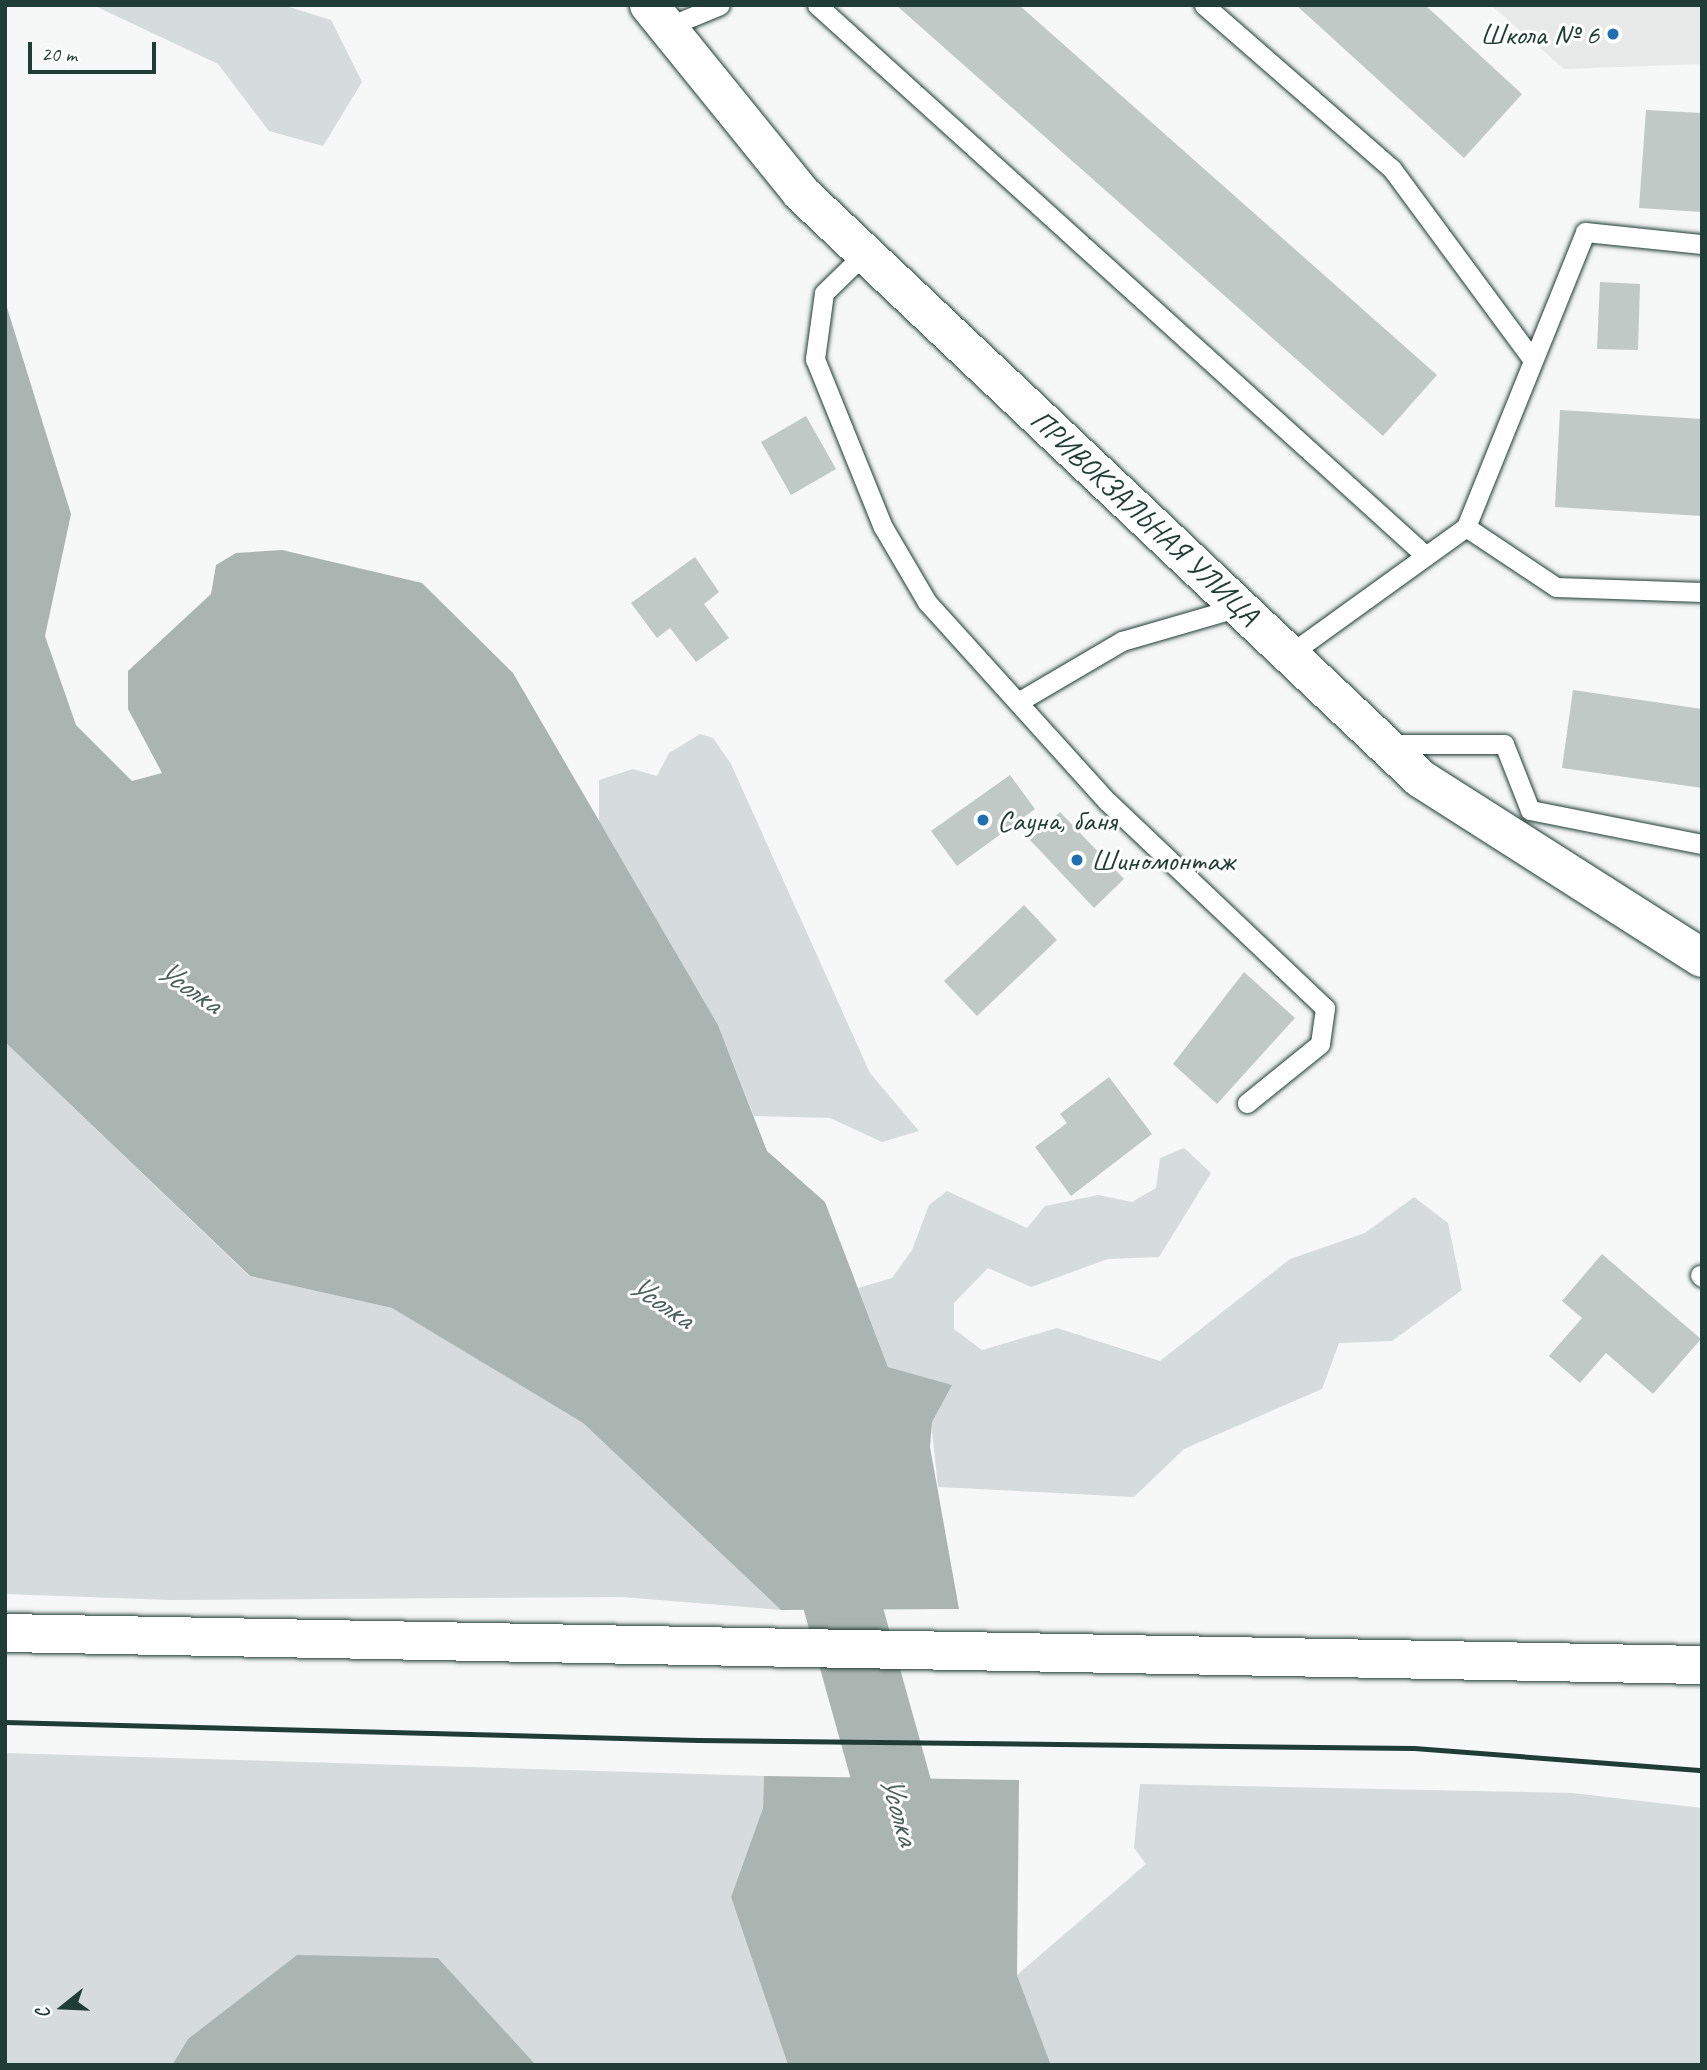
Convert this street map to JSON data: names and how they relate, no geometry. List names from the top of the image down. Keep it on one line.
{"streets":{"main road":["ПРИВОКЗАЛЬНАЯ УЛИЦА"]},"water":["Усолка"],"places":["Школа № 6","Сауна, баня","Шиномонтаж"],"scale_bar":"20 m","north":"left"}
